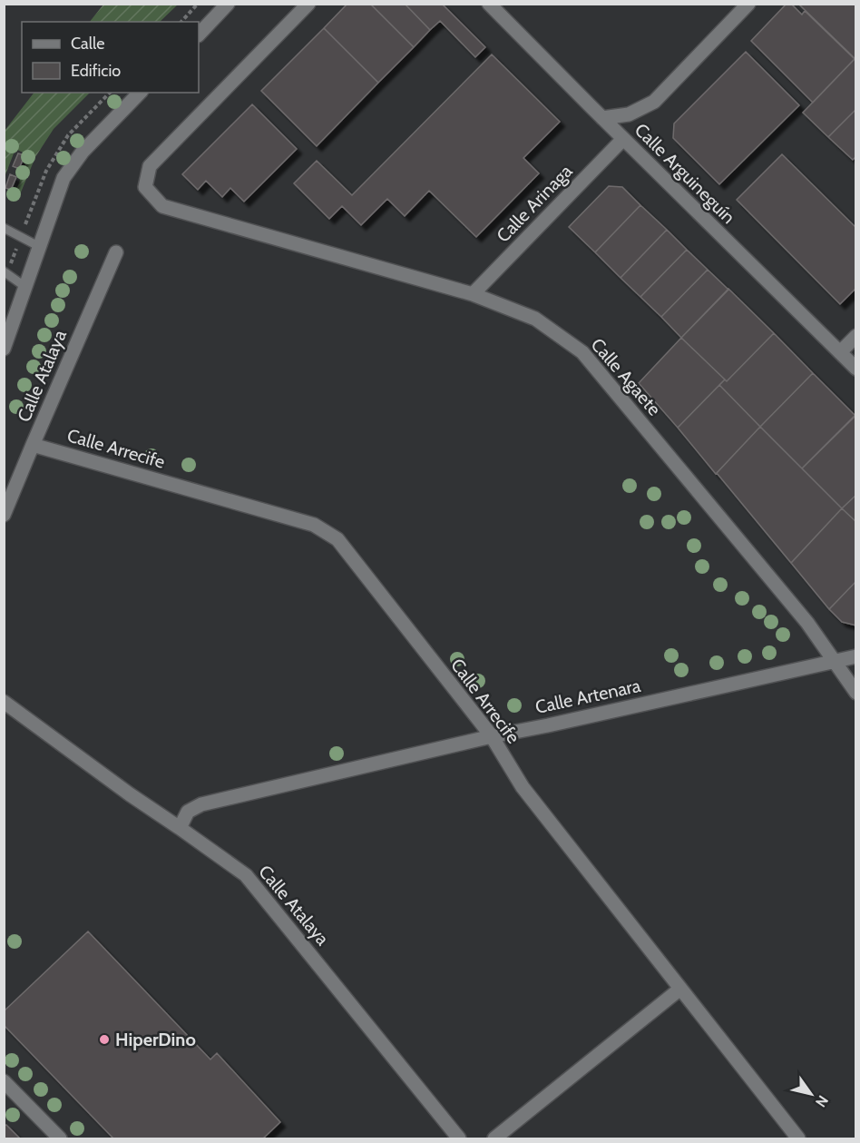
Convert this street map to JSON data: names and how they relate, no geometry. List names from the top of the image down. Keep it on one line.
{"streets":{"street":["Calle Arguineguín","Calle Arinaga","Calle Atalaya","Calle Agaete","Calle Arrecife","Calle Artenara"]},"crossings":[["Calle Arguineguín","Calle Arinaga"],["Calle Arinaga","Calle Agaete"],["Calle Atalaya","Calle Arrecife"],["Calle Atalaya","Calle Artenara"],["Calle Agaete","Calle Artenara"],["Calle Arrecife","Calle Artenara"]],"places":["HiperDino"],"legend":["Calle","Edificio"],"north":"bottom right"}
